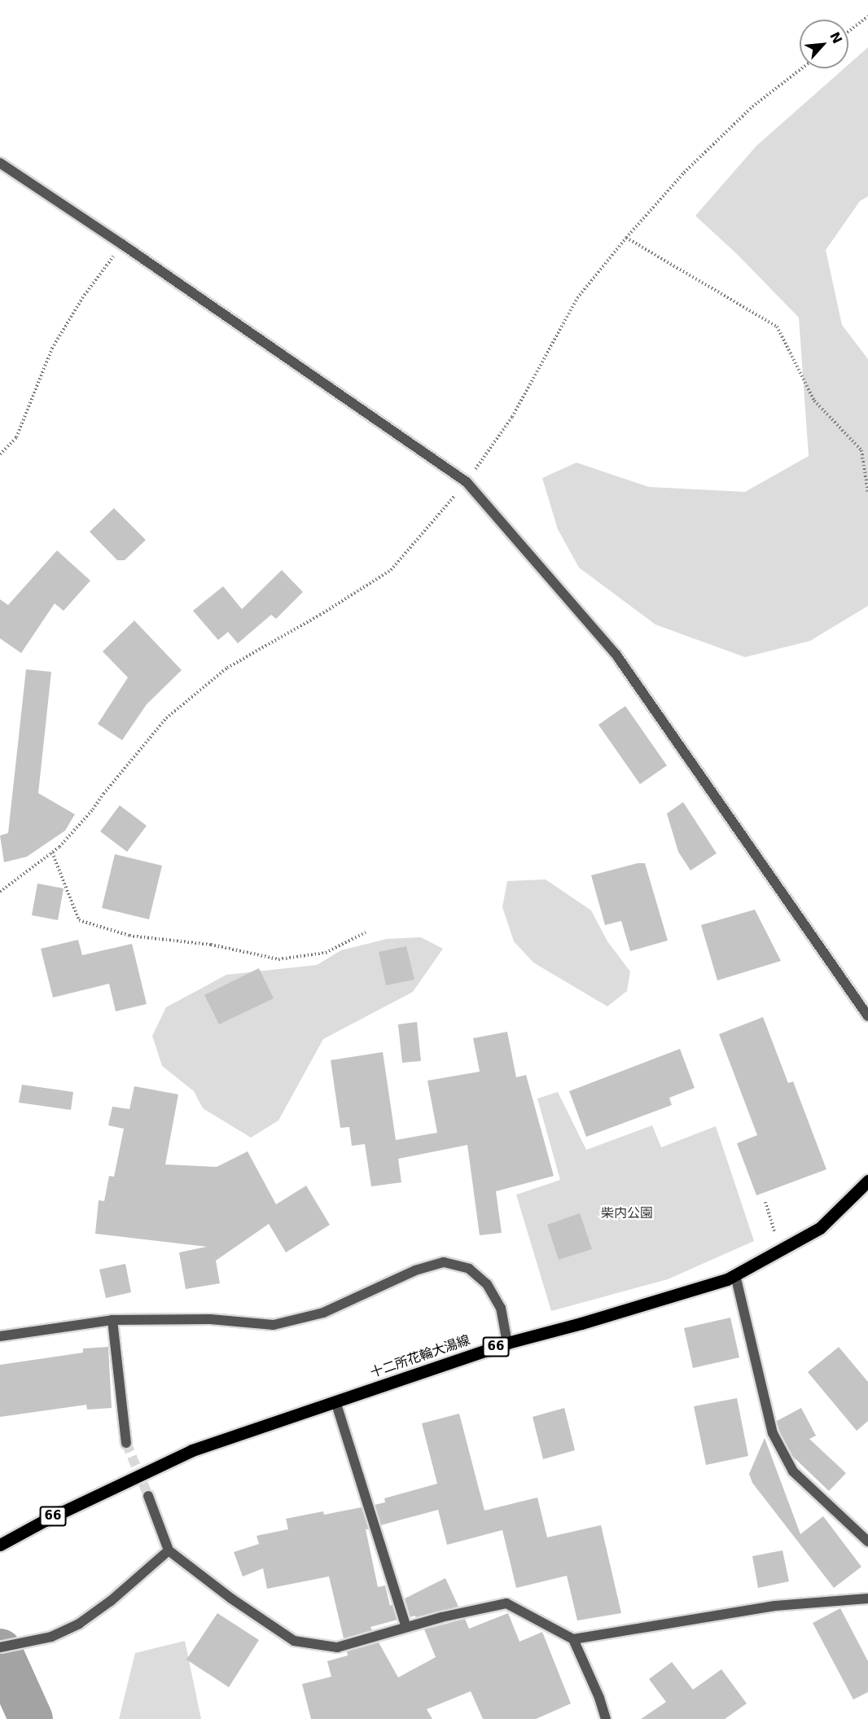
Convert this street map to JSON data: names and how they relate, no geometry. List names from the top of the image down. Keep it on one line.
{"streets":{"main road":["66","十二所花輪大湯線"]},"parks":["柴内公園"],"north":"top right"}
